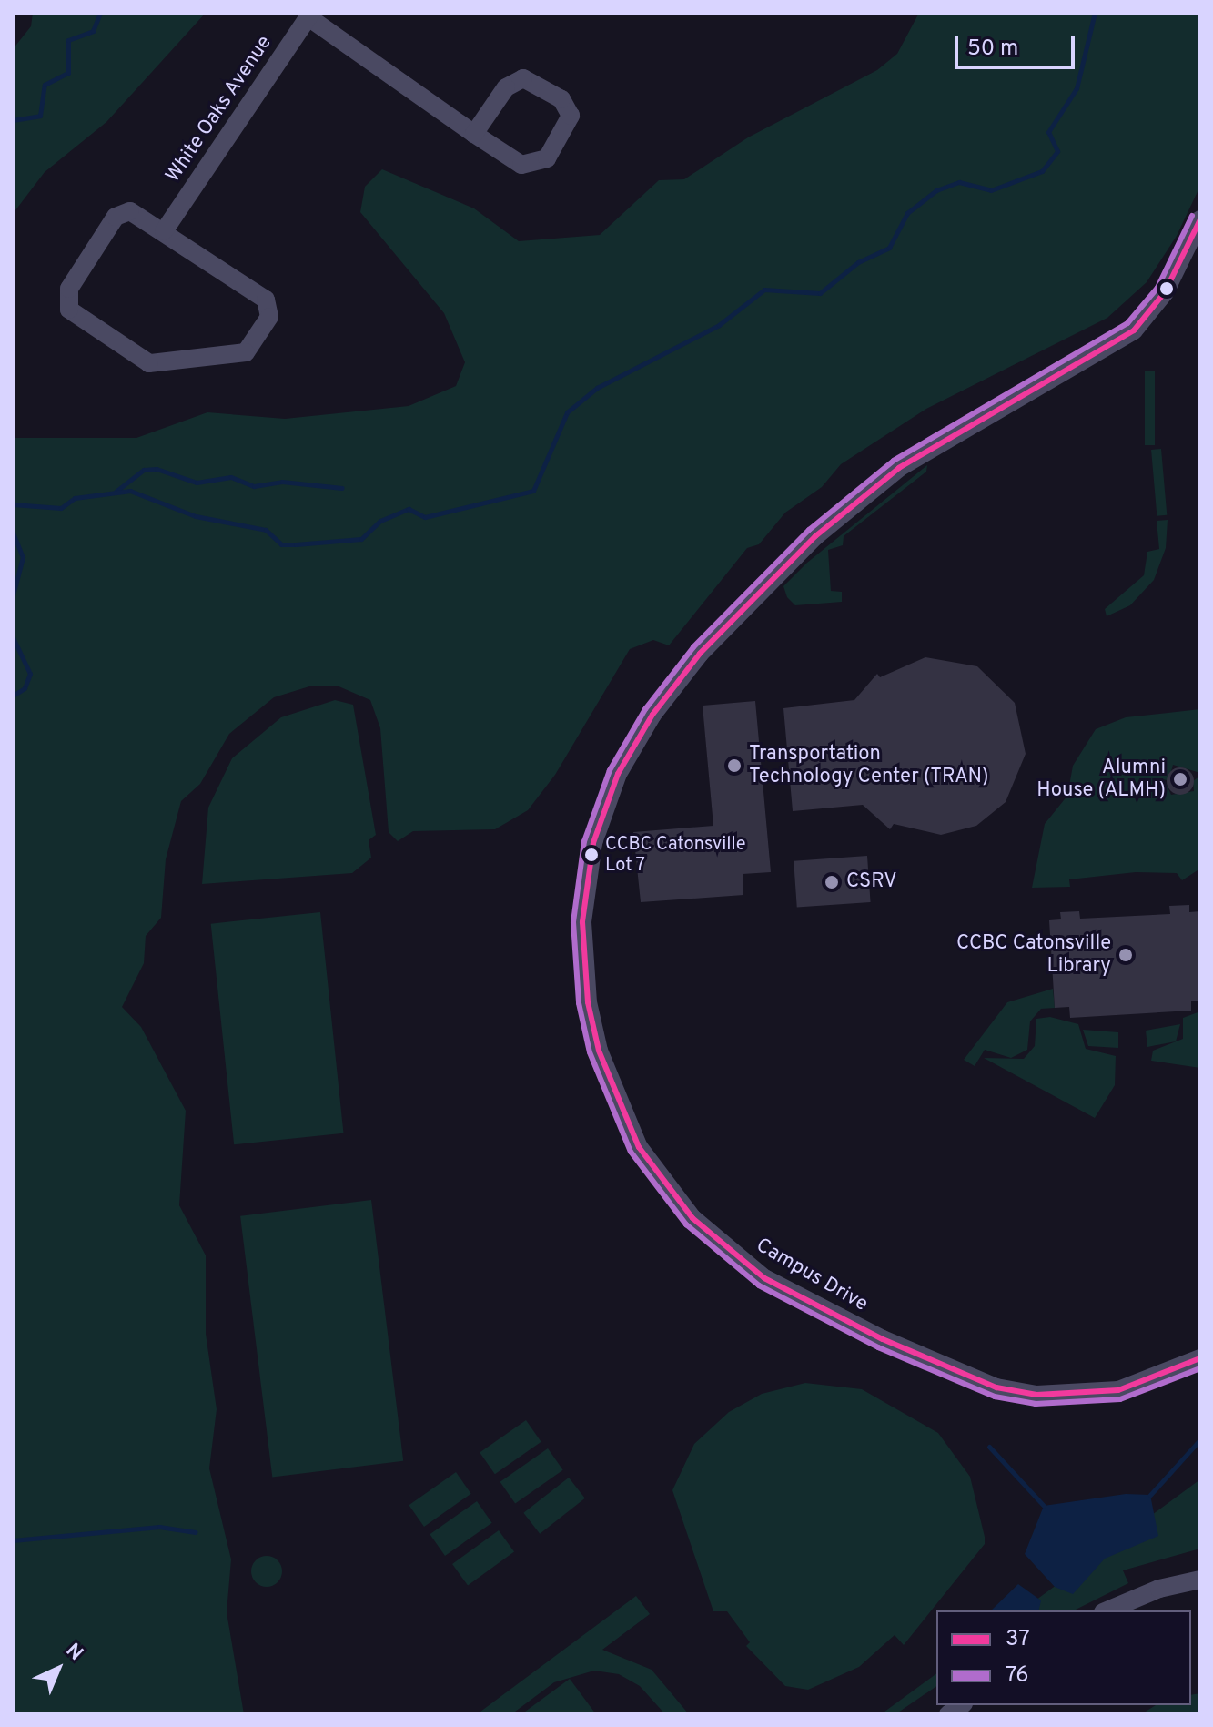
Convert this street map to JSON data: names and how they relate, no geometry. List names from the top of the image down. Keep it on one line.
{"streets":{"street":["White Oaks Avenue","Campus Drive"]},"places":["Transportation Technology Center (TRAN)","Alumni House (ALMH)","CCBC Catonsville Lot 7","CSRV","CCBC Catonsville Library"],"lines":["transit line 76","transit line 37"],"legend":["37","76"],"scale_bar":"50 m","north":"top right"}
